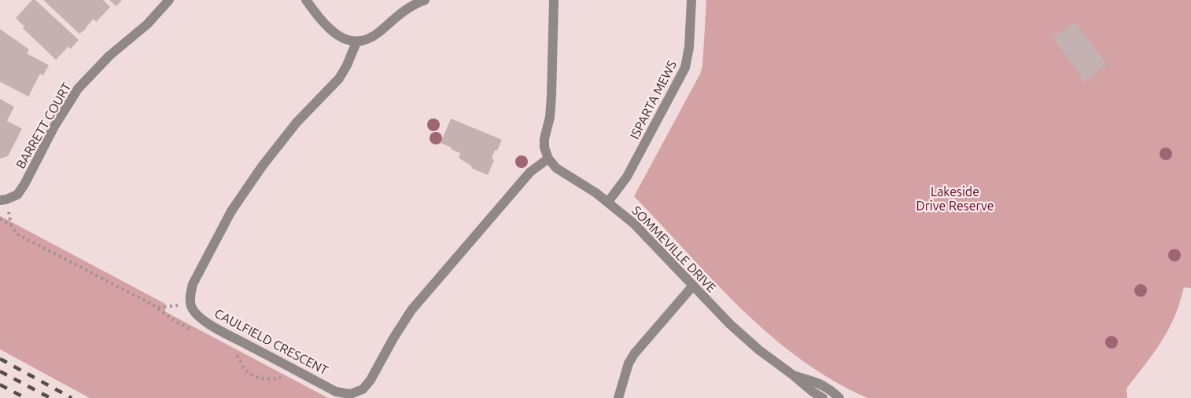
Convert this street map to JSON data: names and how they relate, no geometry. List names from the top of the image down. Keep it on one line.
{"streets":{"street":["ISPARTA MEWS","BARRETT COURT","SOMMEVILLE DRIVE","CAULFIELD CRESCENT"]},"crossings":[["ISPARTA MEWS","SOMMEVILLE DRIVE"],["SOMMEVILLE DRIVE","CAULFIELD CRESCENT"]],"parks":["Lakeside Drive Reserve"]}
